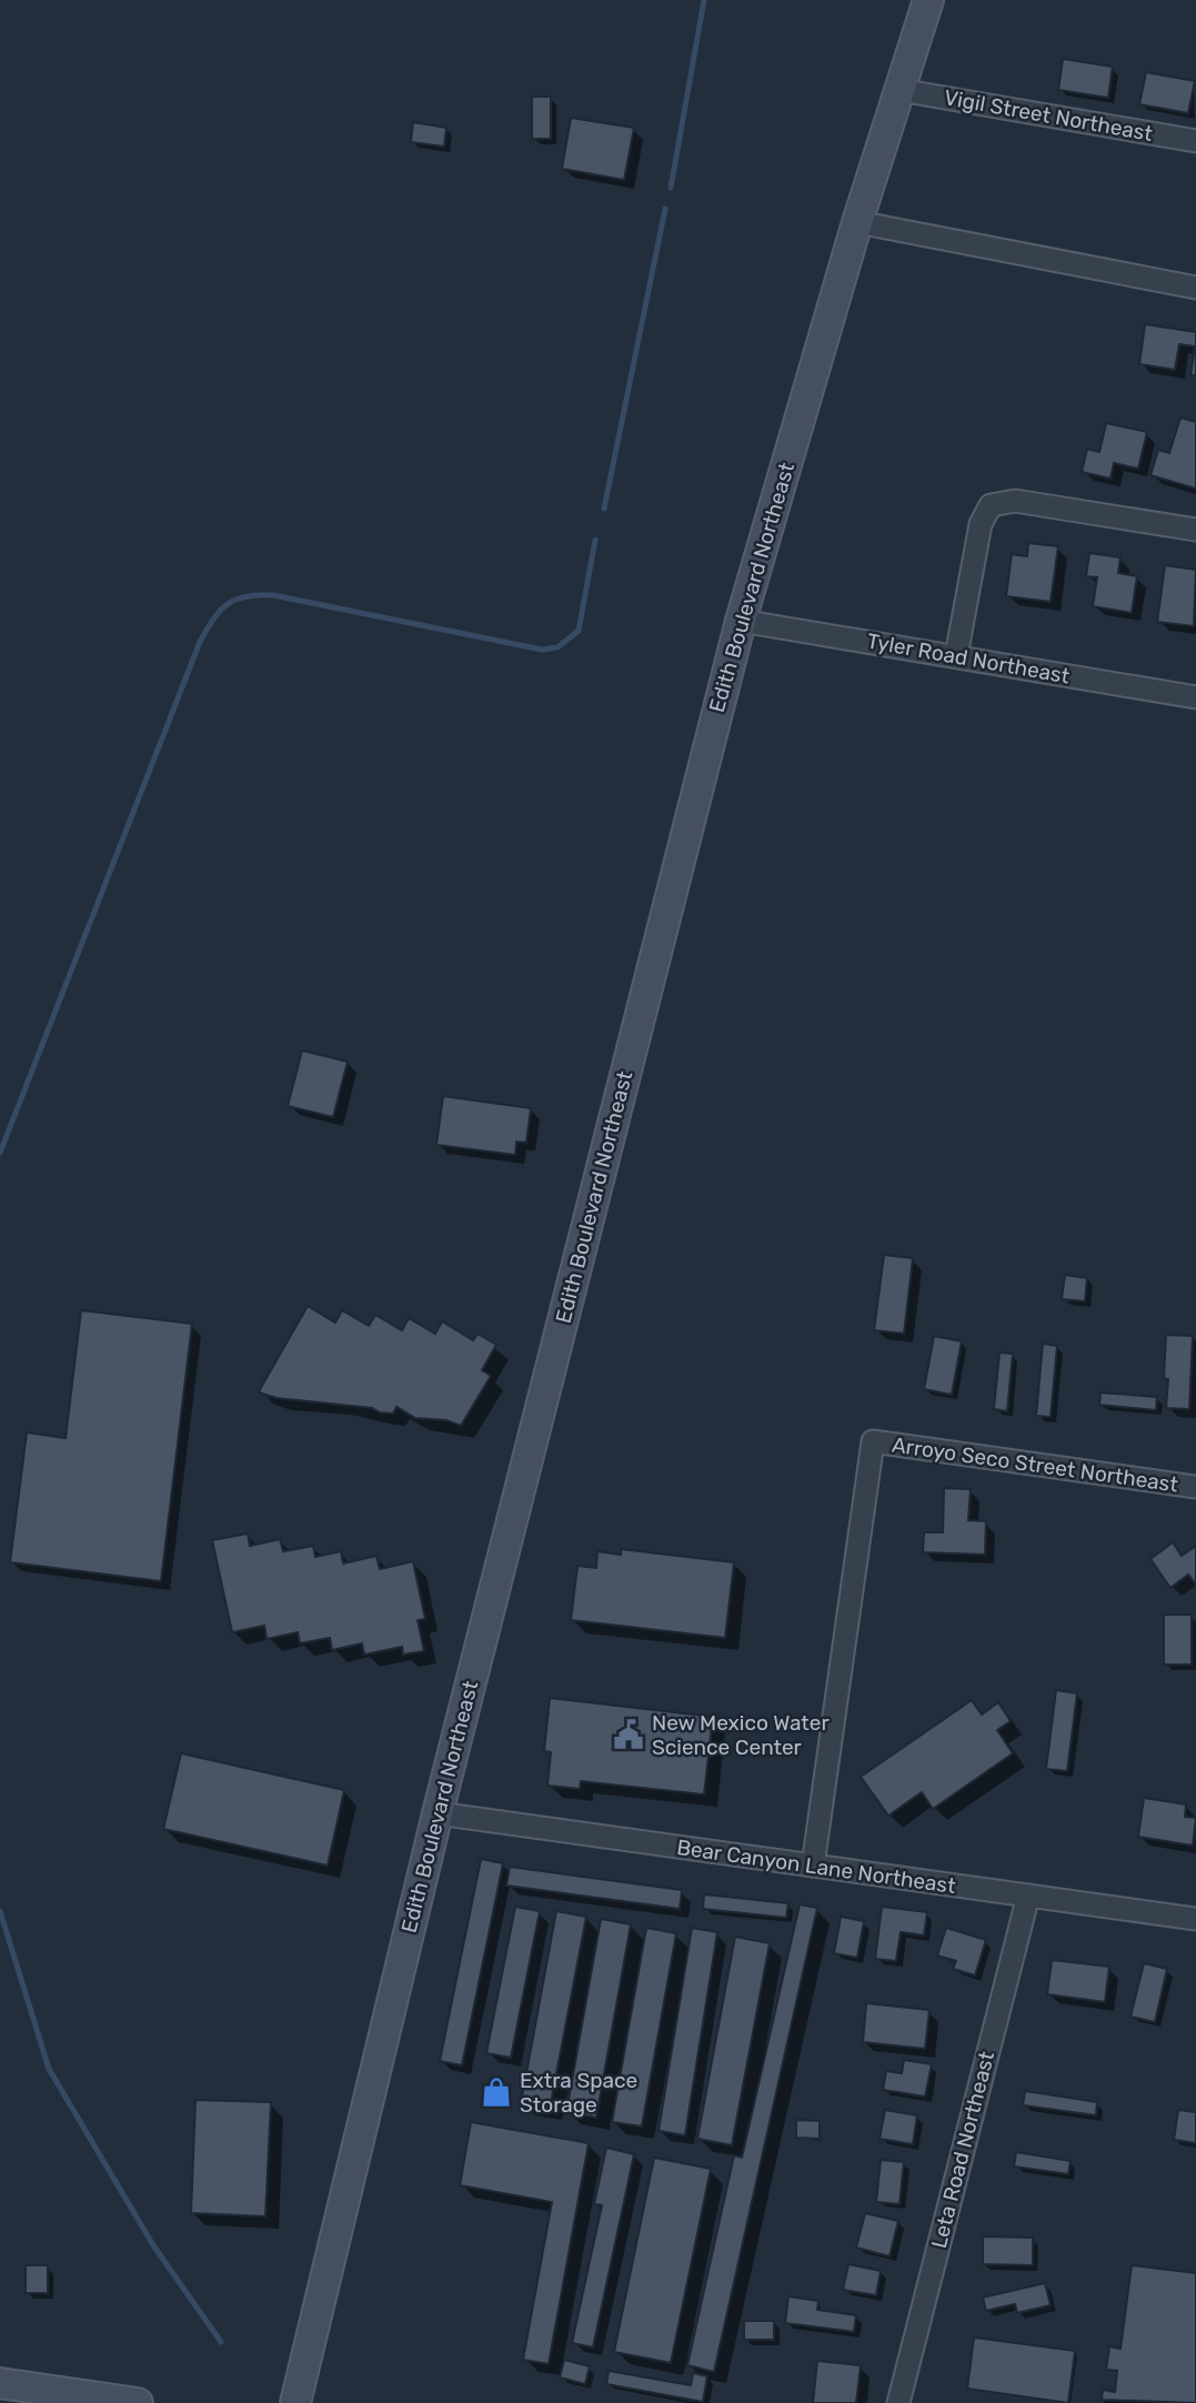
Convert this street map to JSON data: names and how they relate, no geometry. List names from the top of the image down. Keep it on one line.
{"streets":{"street":["Vigil Street Northeast","Edith Boulevard Northeast","Tyler Road Northeast","Arroyo Seco Street Northeast","Bear Canyon Lane Northeast","Leta Road Northeast"]},"crossings":[["Vigil Street Northeast","Edith Boulevard Northeast"],["Edith Boulevard Northeast","Tyler Road Northeast"],["Edith Boulevard Northeast","Bear Canyon Lane Northeast"],["Arroyo Seco Street Northeast","Bear Canyon Lane Northeast"],["Bear Canyon Lane Northeast","Leta Road Northeast"]],"places":{"public building":["New Mexico Water Science Center"],"shop":["Extra Space Storage"]}}
